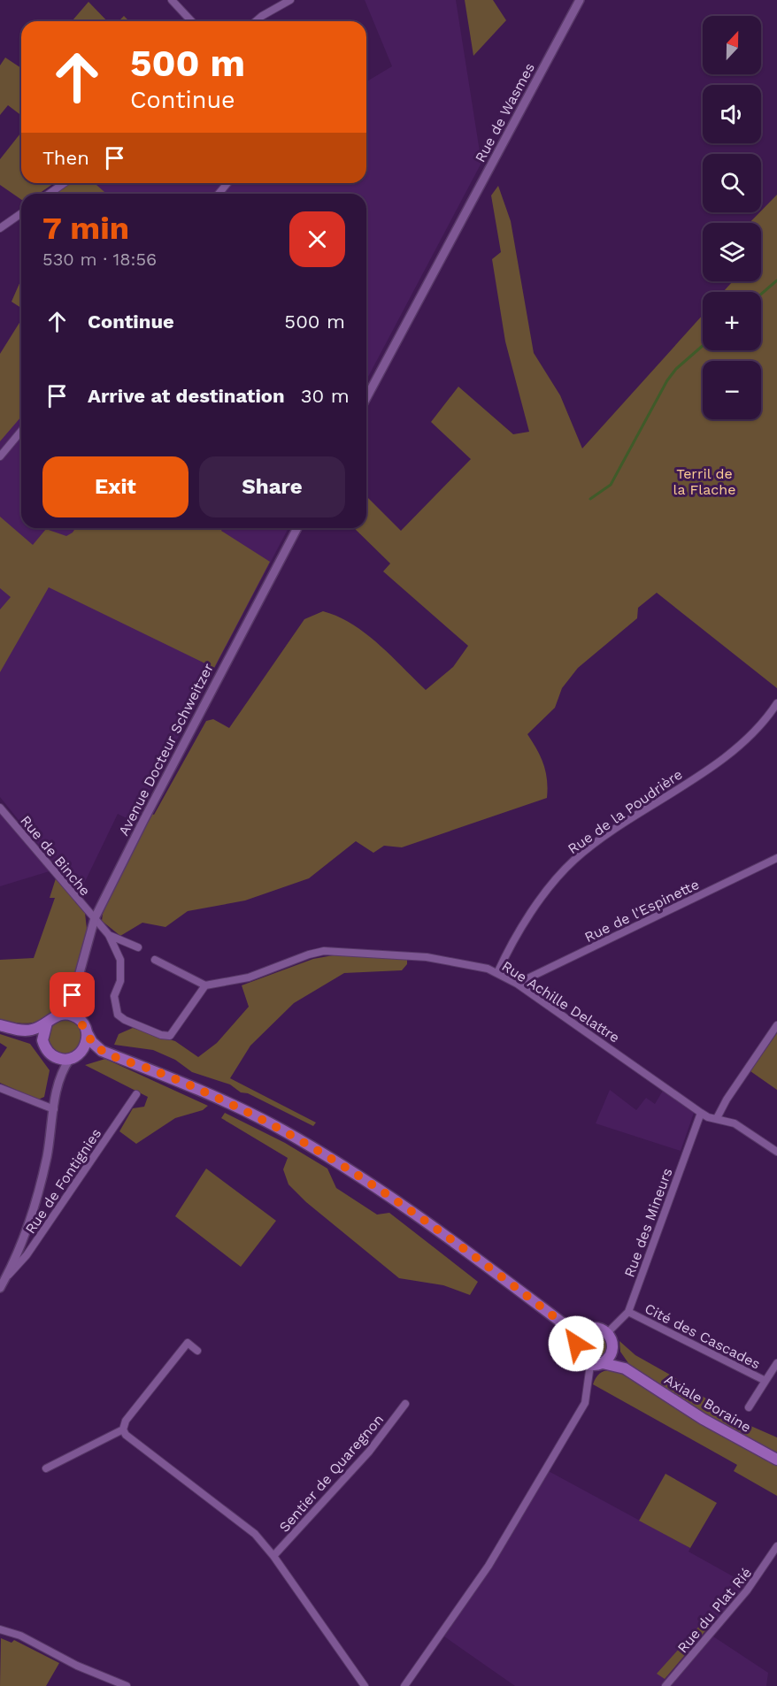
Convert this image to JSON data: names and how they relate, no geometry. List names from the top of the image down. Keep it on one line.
{"streets":{"main road":["Axiale Boraine"],"street":["Rue de Wasmes","Avenue Docteur Schweitzer","Rue de la Poudrière","Rue de Binche","Rue de l'Espinette","Rue Achille Delattre","Rue de Fontignies","Rue des Mineurs","Cité des Cascades","Sentier de Quaregnon","Rue du Plat Rié"]},"crossings":[["Avenue Docteur Schweitzer","Rue de Binche"],["Rue de la Poudrière","Rue Achille Delattre"],["Rue de l'Espinette","Rue Achille Delattre"],["Rue Achille Delattre","Rue des Mineurs"],["Rue des Mineurs","Cité des Cascades"]],"parks":["Terril de la Flache"],"north":"top","page":{"map_buttons":["+","−"],"turn":["500 m","Continue"],"then":"Then","heading":["7 min","530 m · 18:56"],"list":[{"name":"Continue","value":"500 m"},{"name":"Arrive at destination","value":"30 m"}],"buttons":["Exit","Share"]}}
